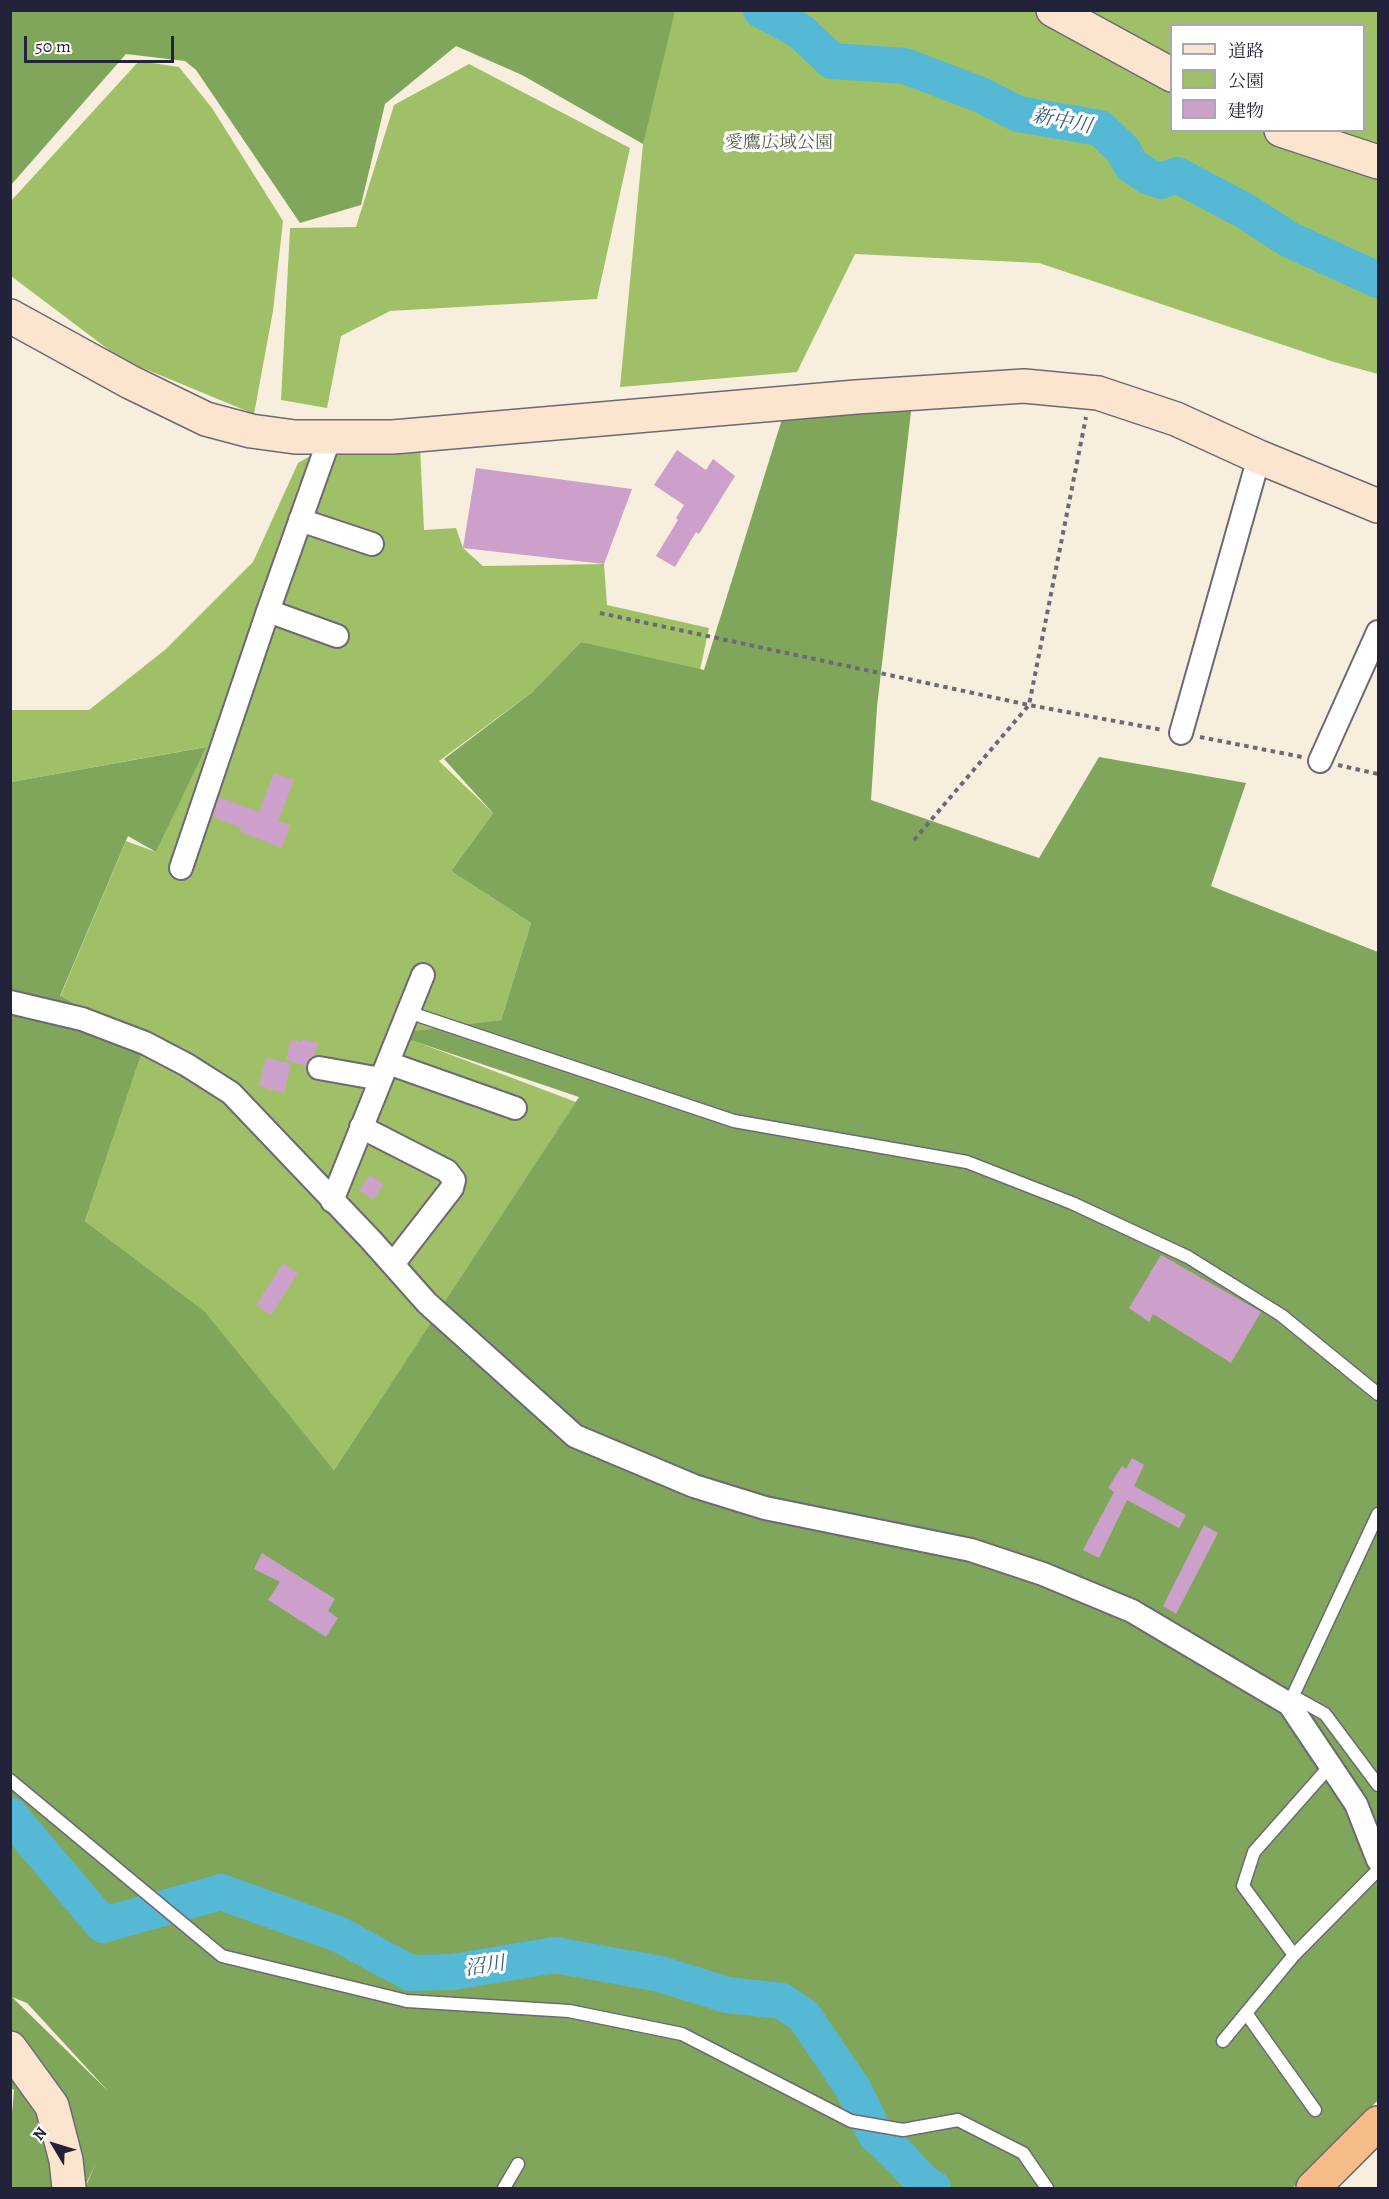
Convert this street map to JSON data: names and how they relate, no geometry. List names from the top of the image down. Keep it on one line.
{"water":["新中川","沼川"],"parks":["愛鷹広域公園"],"legend":["道路","公園","建物"],"scale_bar":"50 m","north":"top left"}
